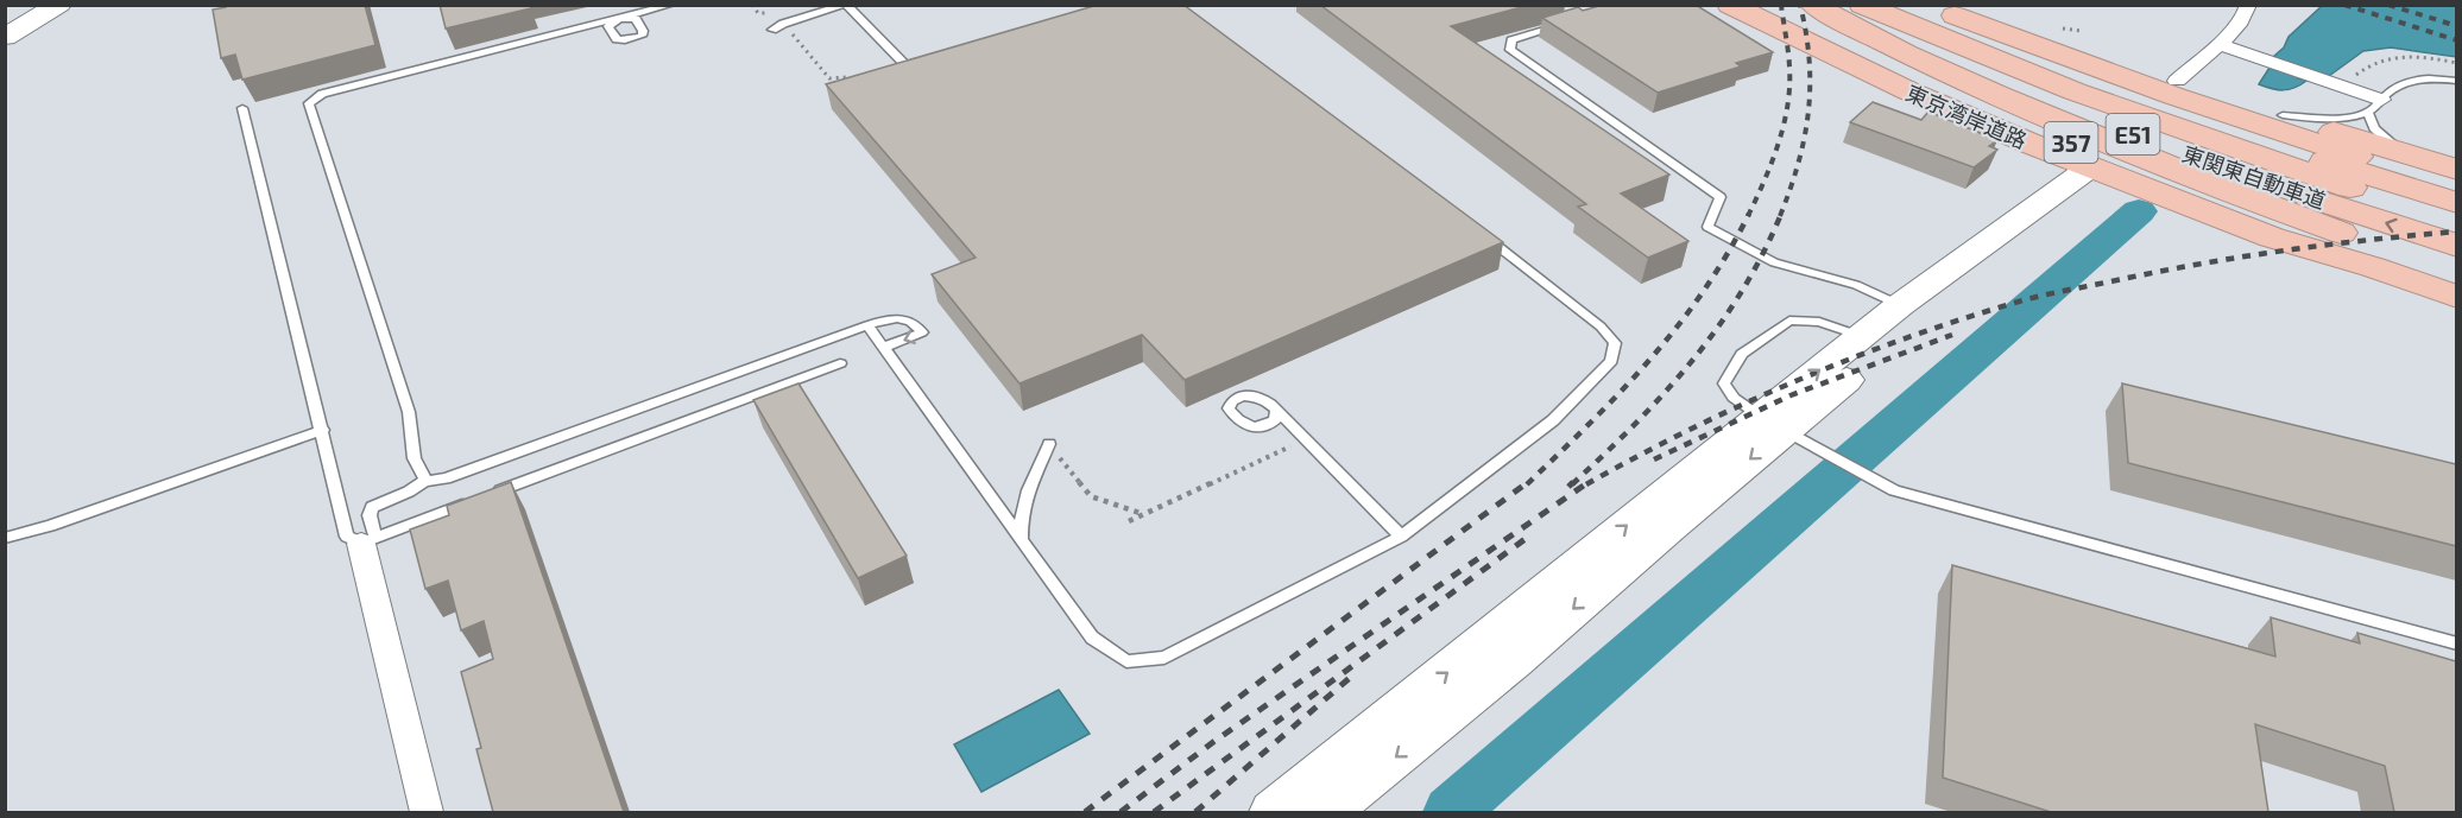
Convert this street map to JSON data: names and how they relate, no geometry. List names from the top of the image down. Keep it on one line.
{"streets":{"highway":["東京湾岸道路","E51","357","東関東自動車道"]}}
